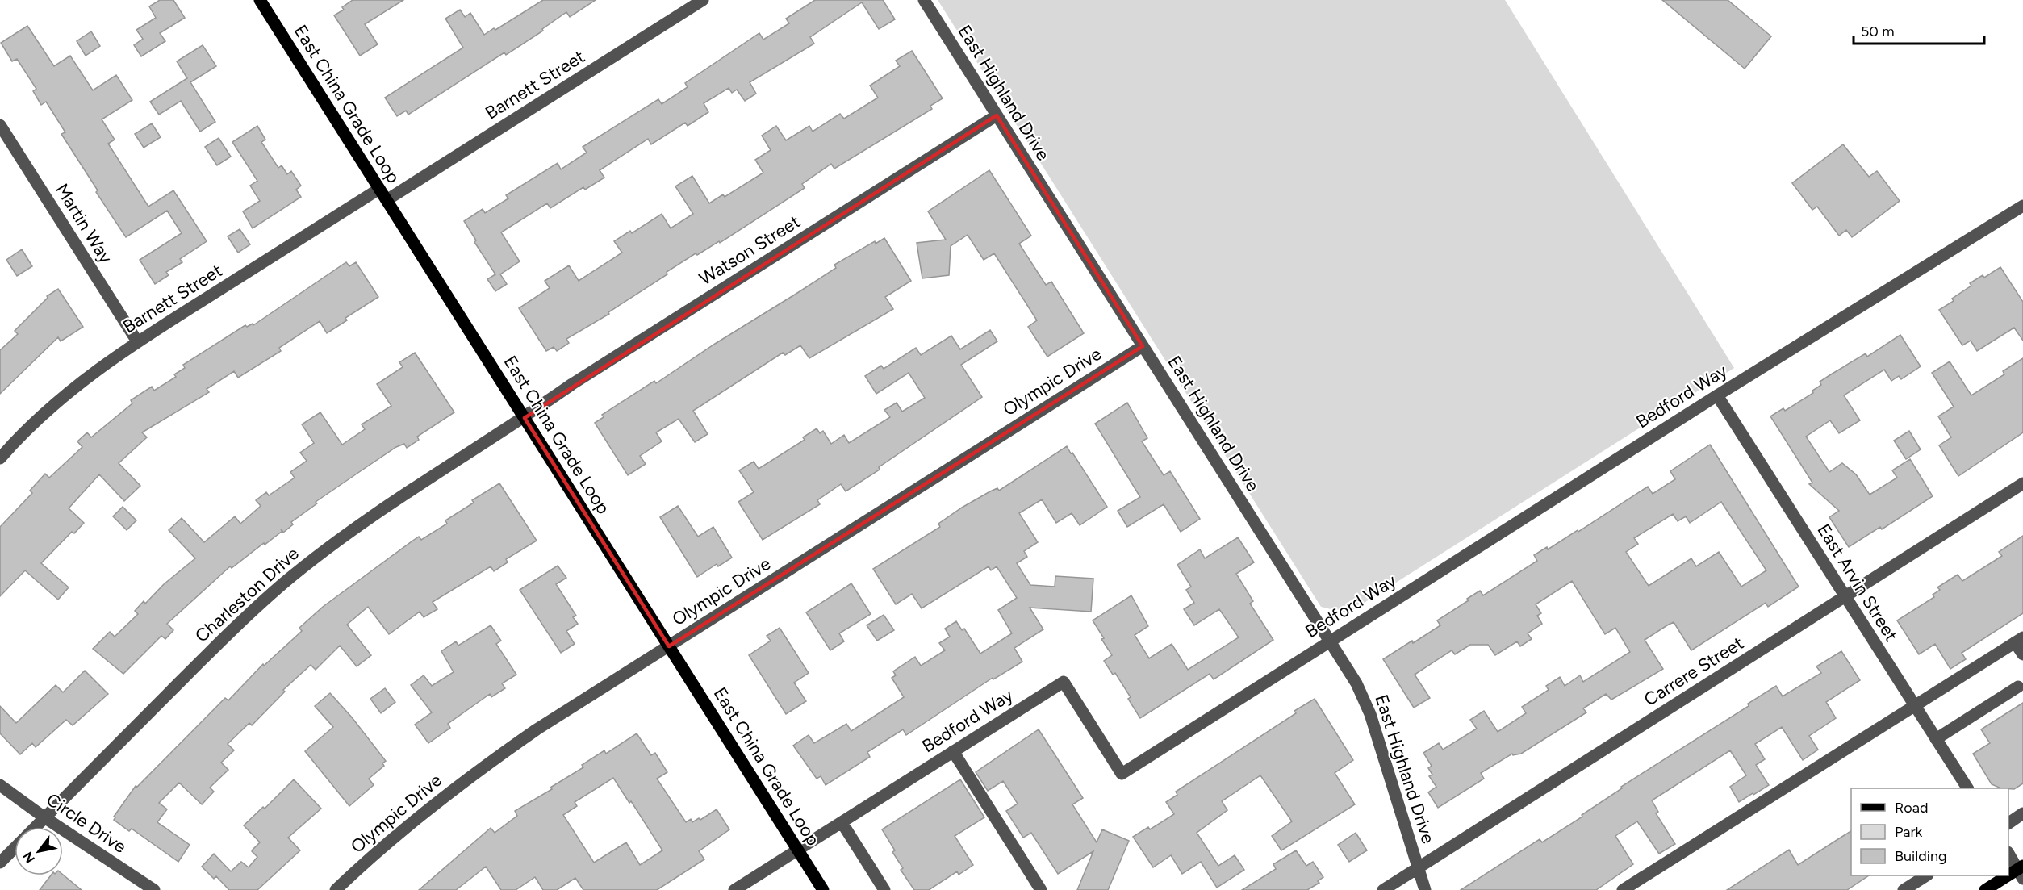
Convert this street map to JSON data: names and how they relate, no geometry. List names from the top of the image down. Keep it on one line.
{"streets":{"main road":["East China Grade Loop"],"street":["Barnett Street","East Highland Drive","Martin Way","Watson Street","Olympic Drive","Bedford Way","East Arvin Street","Charleston Drive","Carrere Street","Circle Drive"]},"crossings":[["Barnett Street","East China Grade Loop"],["Barnett Street","Martin Way"],["East Highland Drive","Watson Street"],["East Highland Drive","Olympic Drive"],["East Highland Drive","Bedford Way"],["East Highland Drive","Carrere Street"],["East China Grade Loop","Watson Street"],["East China Grade Loop","Olympic Drive"],["East China Grade Loop","Bedford Way"],["East China Grade Loop","Charleston Drive"],["Watson Street","Charleston Drive"],["Bedford Way","East Arvin Street"],["East Arvin Street","Carrere Street"],["Charleston Drive","Circle Drive"]],"legend":["Road","Park","Building"],"scale_bar":"50 m","north":"bottom left"}
